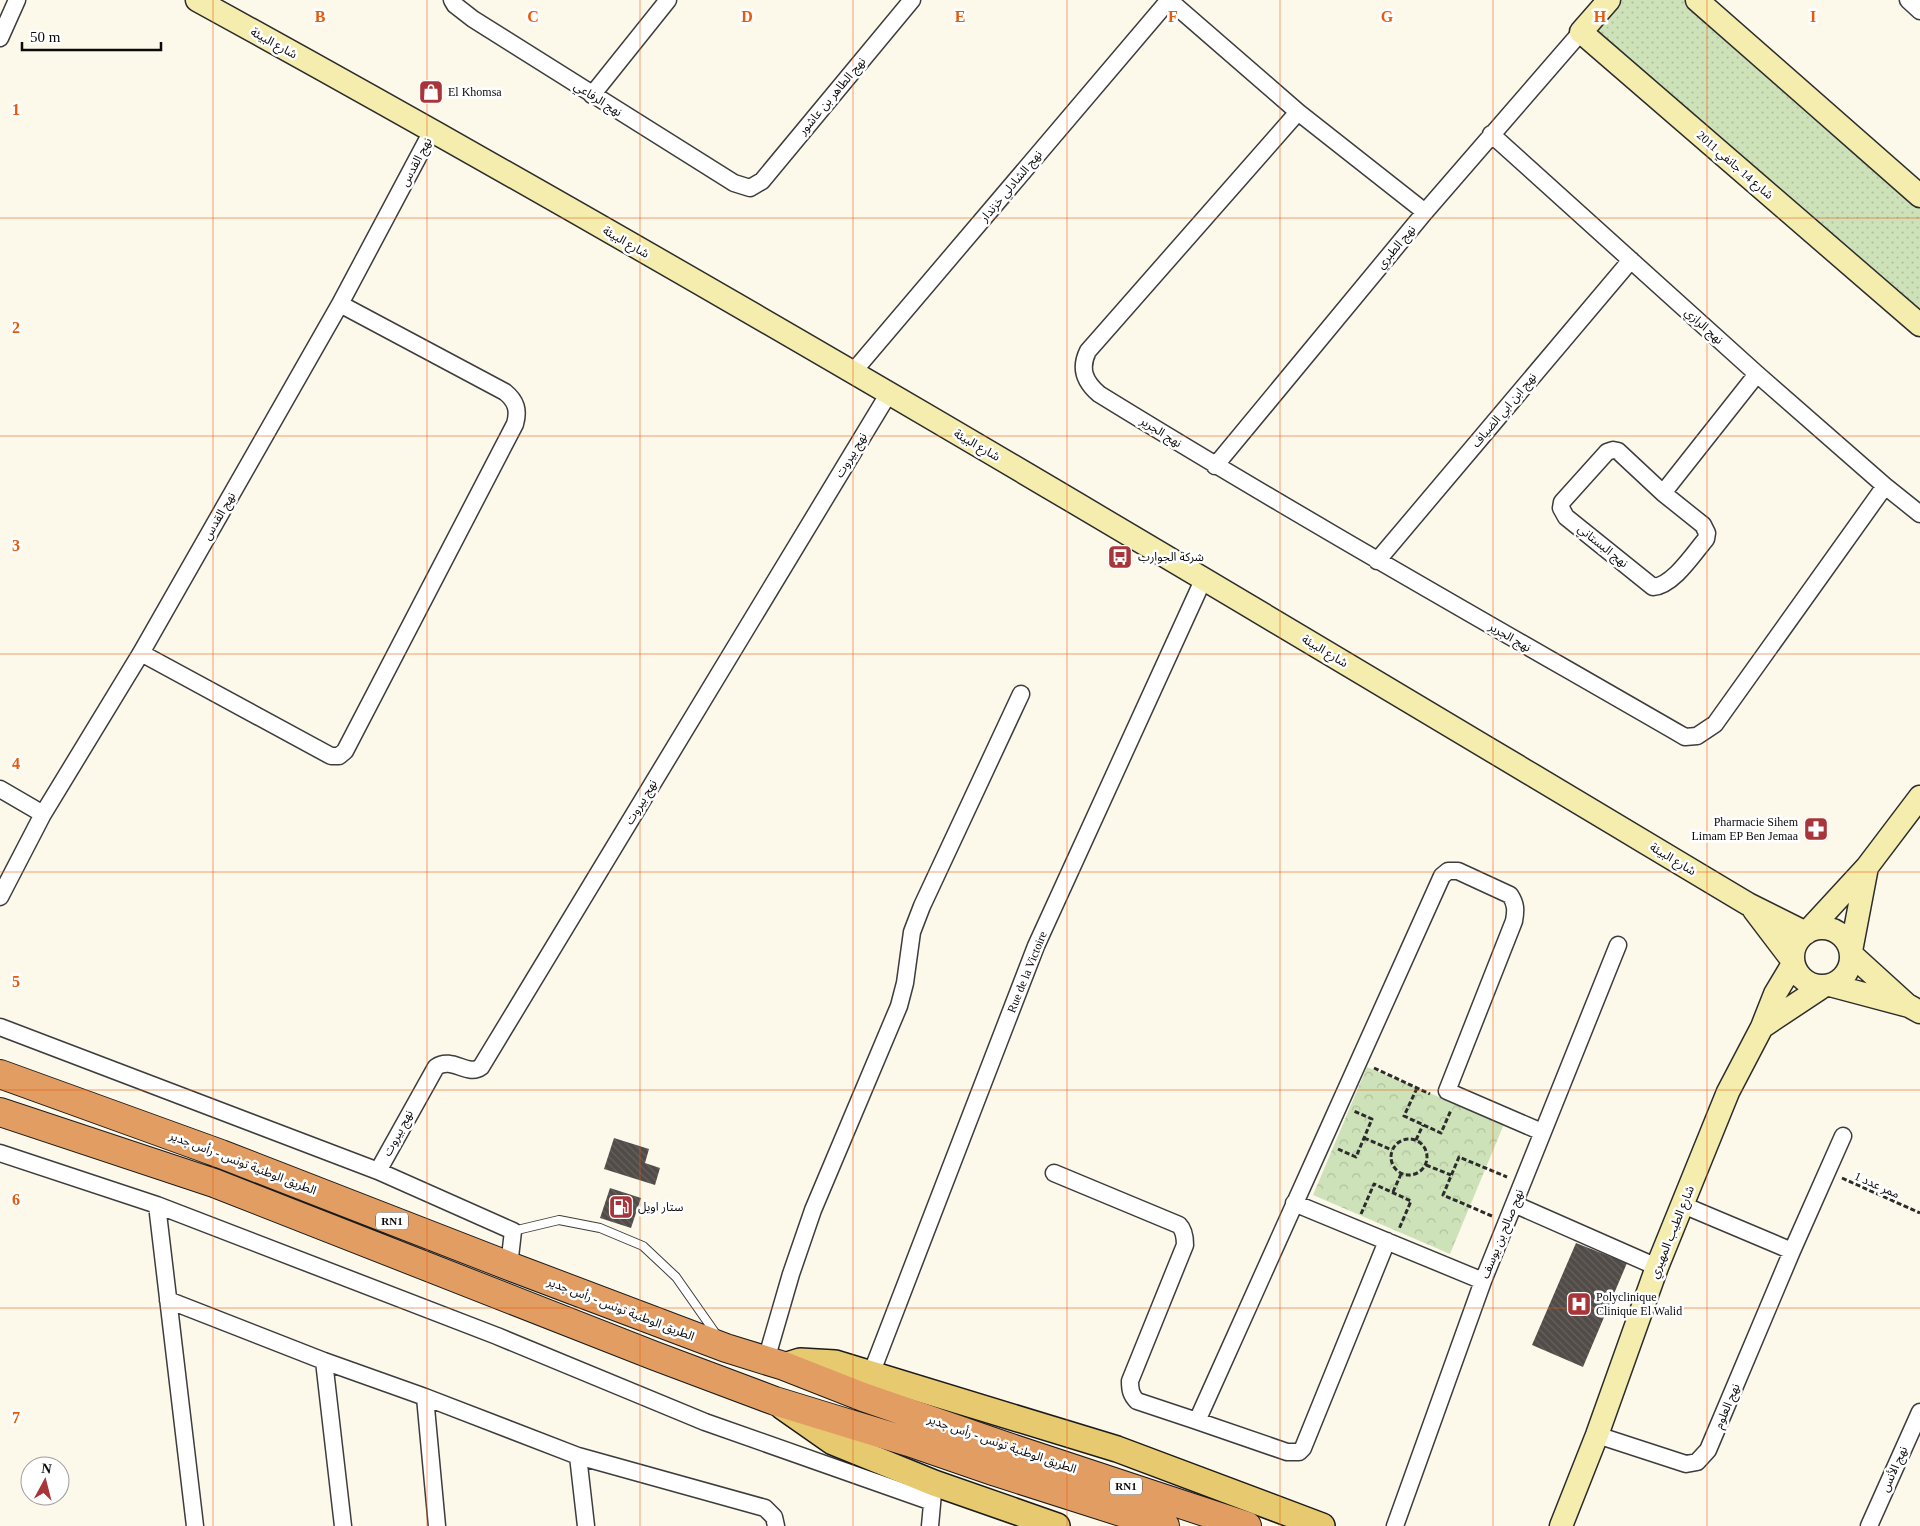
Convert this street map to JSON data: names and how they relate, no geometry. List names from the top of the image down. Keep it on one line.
{"streets":{"highway":["الطريق الوطنية تونس - رأس جدير","RN1"],"main road":["شارع البيئة","شارع 14 جانفي 2011","شارع الطيب المهيري"],"street":["نهج الطاهر بن عاشور","نهج الرفاعي","نهج القدس","نهج الشادلي خزندار","نهج الطبري","نهج الرازي","نهج ابن ابي الضياف","نهج الجرير","نهج بيروت","نهج البستاني","Rue de la Victoire","نهج صالح بن يوسف","نهج العلوم","نهج الأنس"],"path":["ممر عدد 1"]},"crossings":[["شارع البيئة","نهج القدس"],["شارع البيئة","نهج الشادلي خزندار"],["شارع البيئة","نهج بيروت"],["شارع البيئة","Rue de la Victoire"],["شارع البيئة","شارع الطيب المهيري"],["نهج الطاهر بن عاشور","نهج الرفاعي"],["شارع 14 جانفي 2011","نهج الطبري"],["نهج الطبري","نهج الرازي"],["نهج الطبري","نهج الجرير"],["نهج الرازي","نهج ابن ابي الضياف"],["نهج الرازي","نهج الجرير"],["نهج ابن ابي الضياف","نهج الجرير"],["ممر عدد 1","نهج العلوم"],["شارع الطيب المهيري","نهج العلوم"]],"places":{"shop":["El Khomsa"],"bus stop":["شركة الجوارب"],"pharmacy":["Pharmacie Sihem Limam EP Ben Jemaa"],"fuel station":["ستار اويل"],"hospital":["Polyclinique Clinique El Walid"]},"scale_bar":"50 m","north":"top","grid":{"columns":["B","C","D","E","F","G","H","I"],"rows":["1","2","3","4","5","6","7"]}}
